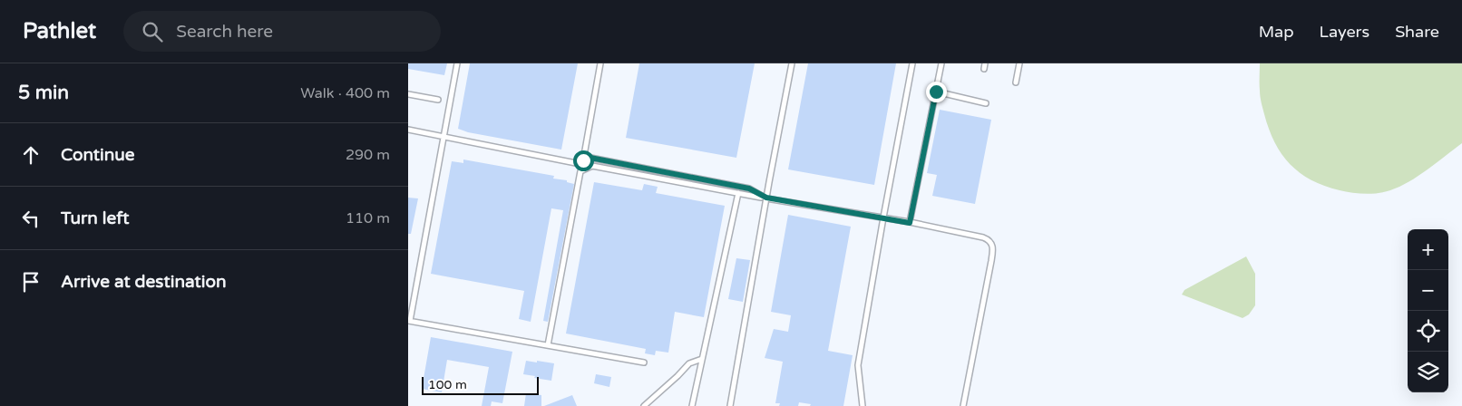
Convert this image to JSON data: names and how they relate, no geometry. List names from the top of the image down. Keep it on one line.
{"scale_bar":"100 m","page":{"header":"Pathlet","search":"Search here","nav":["Map","Layers","Share"],"heading":["5 min","Walk · 400 m"],"list":[["Continue","290 m"],["Turn left","110 m"],"Arrive at destination"],"map_buttons":["+","−"],"scale":"100 m"}}
